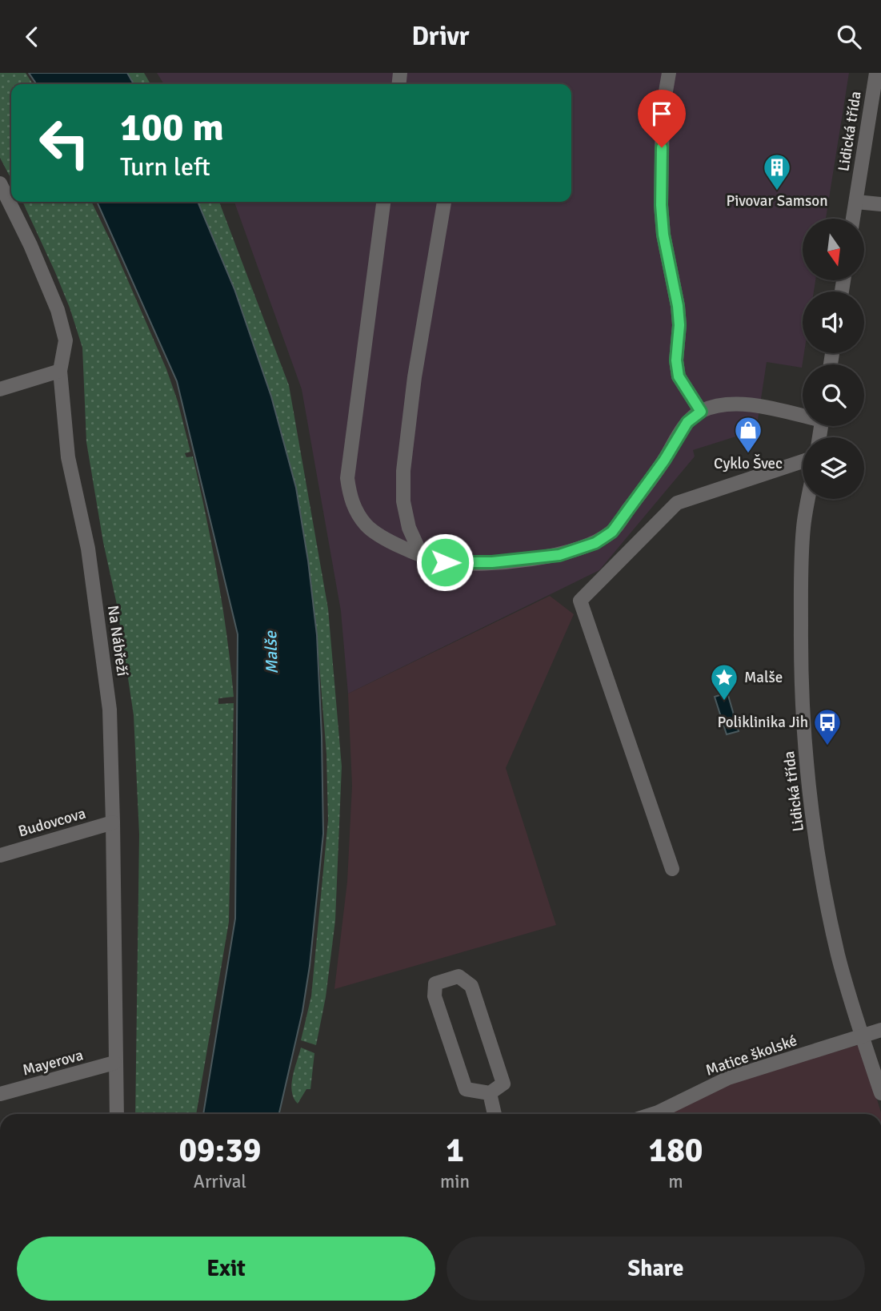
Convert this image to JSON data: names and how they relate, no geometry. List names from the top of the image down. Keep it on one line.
{"streets":{"street":["Lidická třída","Na Nábřeží","Budovcova","Matice školské","Mayerova"]},"crossings":[["Lidická třída","Matice školské"],["Na Nábřeží","Budovcova"],["Na Nábřeží","Mayerova"]],"water":["Malše"],"places":{"building":["Pivovar Samson"],"shop":["Cyklo Švec"],"place":["Malše"],"bus stop":["Poliklinika Jih"]},"north":"bottom","page":{"header":"Drivr","turn":["100 m","Turn left"],"eta":["09:39","Arrival","1","min","180","m"],"buttons":["Exit","Share"]}}
